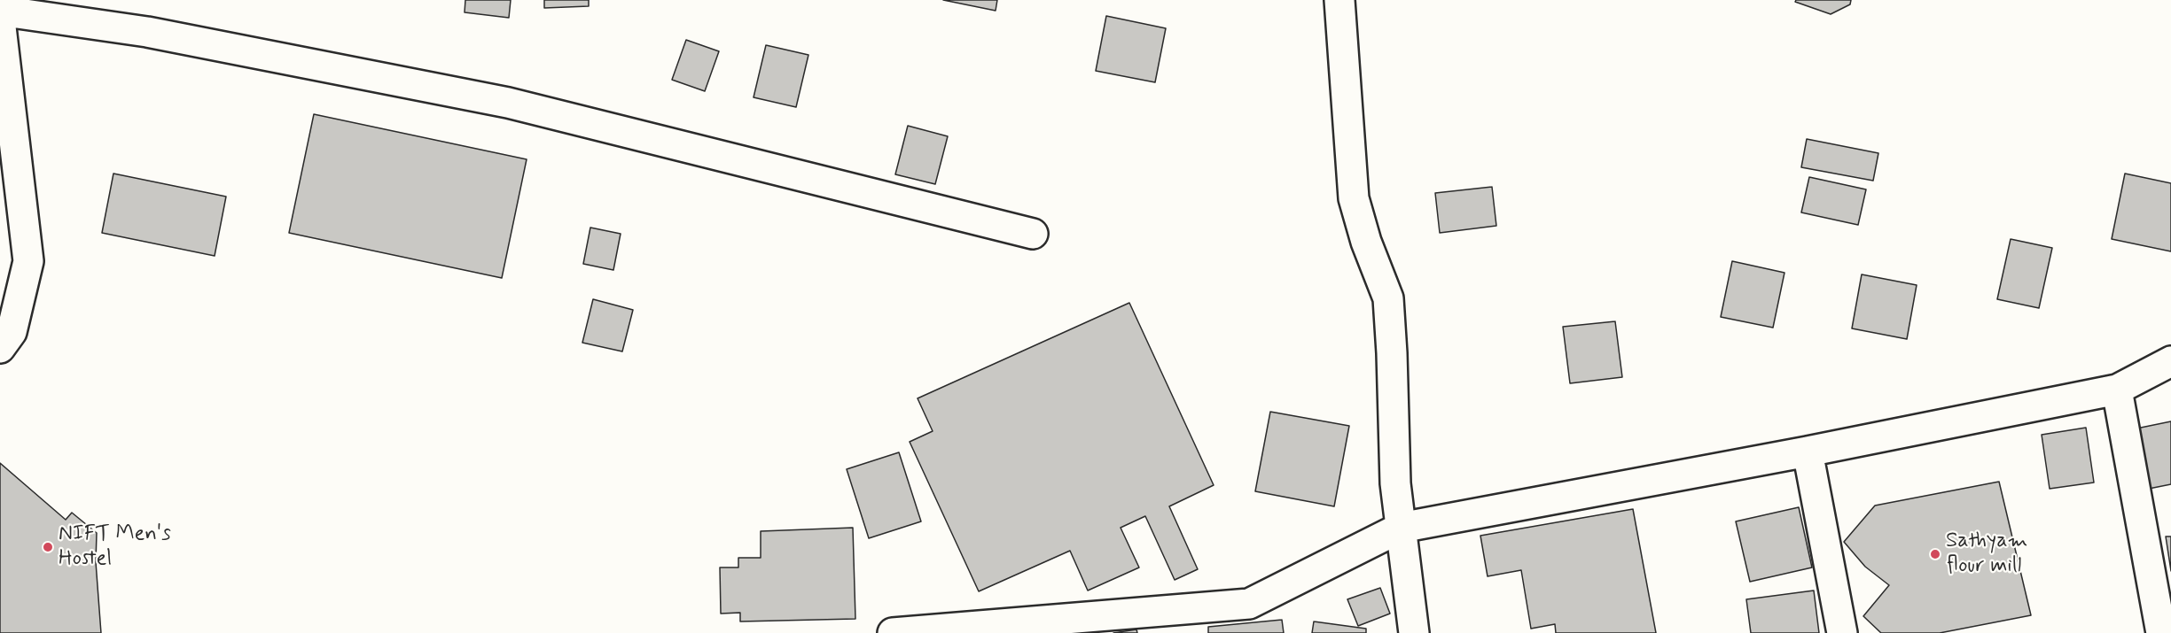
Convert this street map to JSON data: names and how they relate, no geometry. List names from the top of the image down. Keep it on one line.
{"places":["NIFT Men's Hostel","Sathyam flour mill"]}
